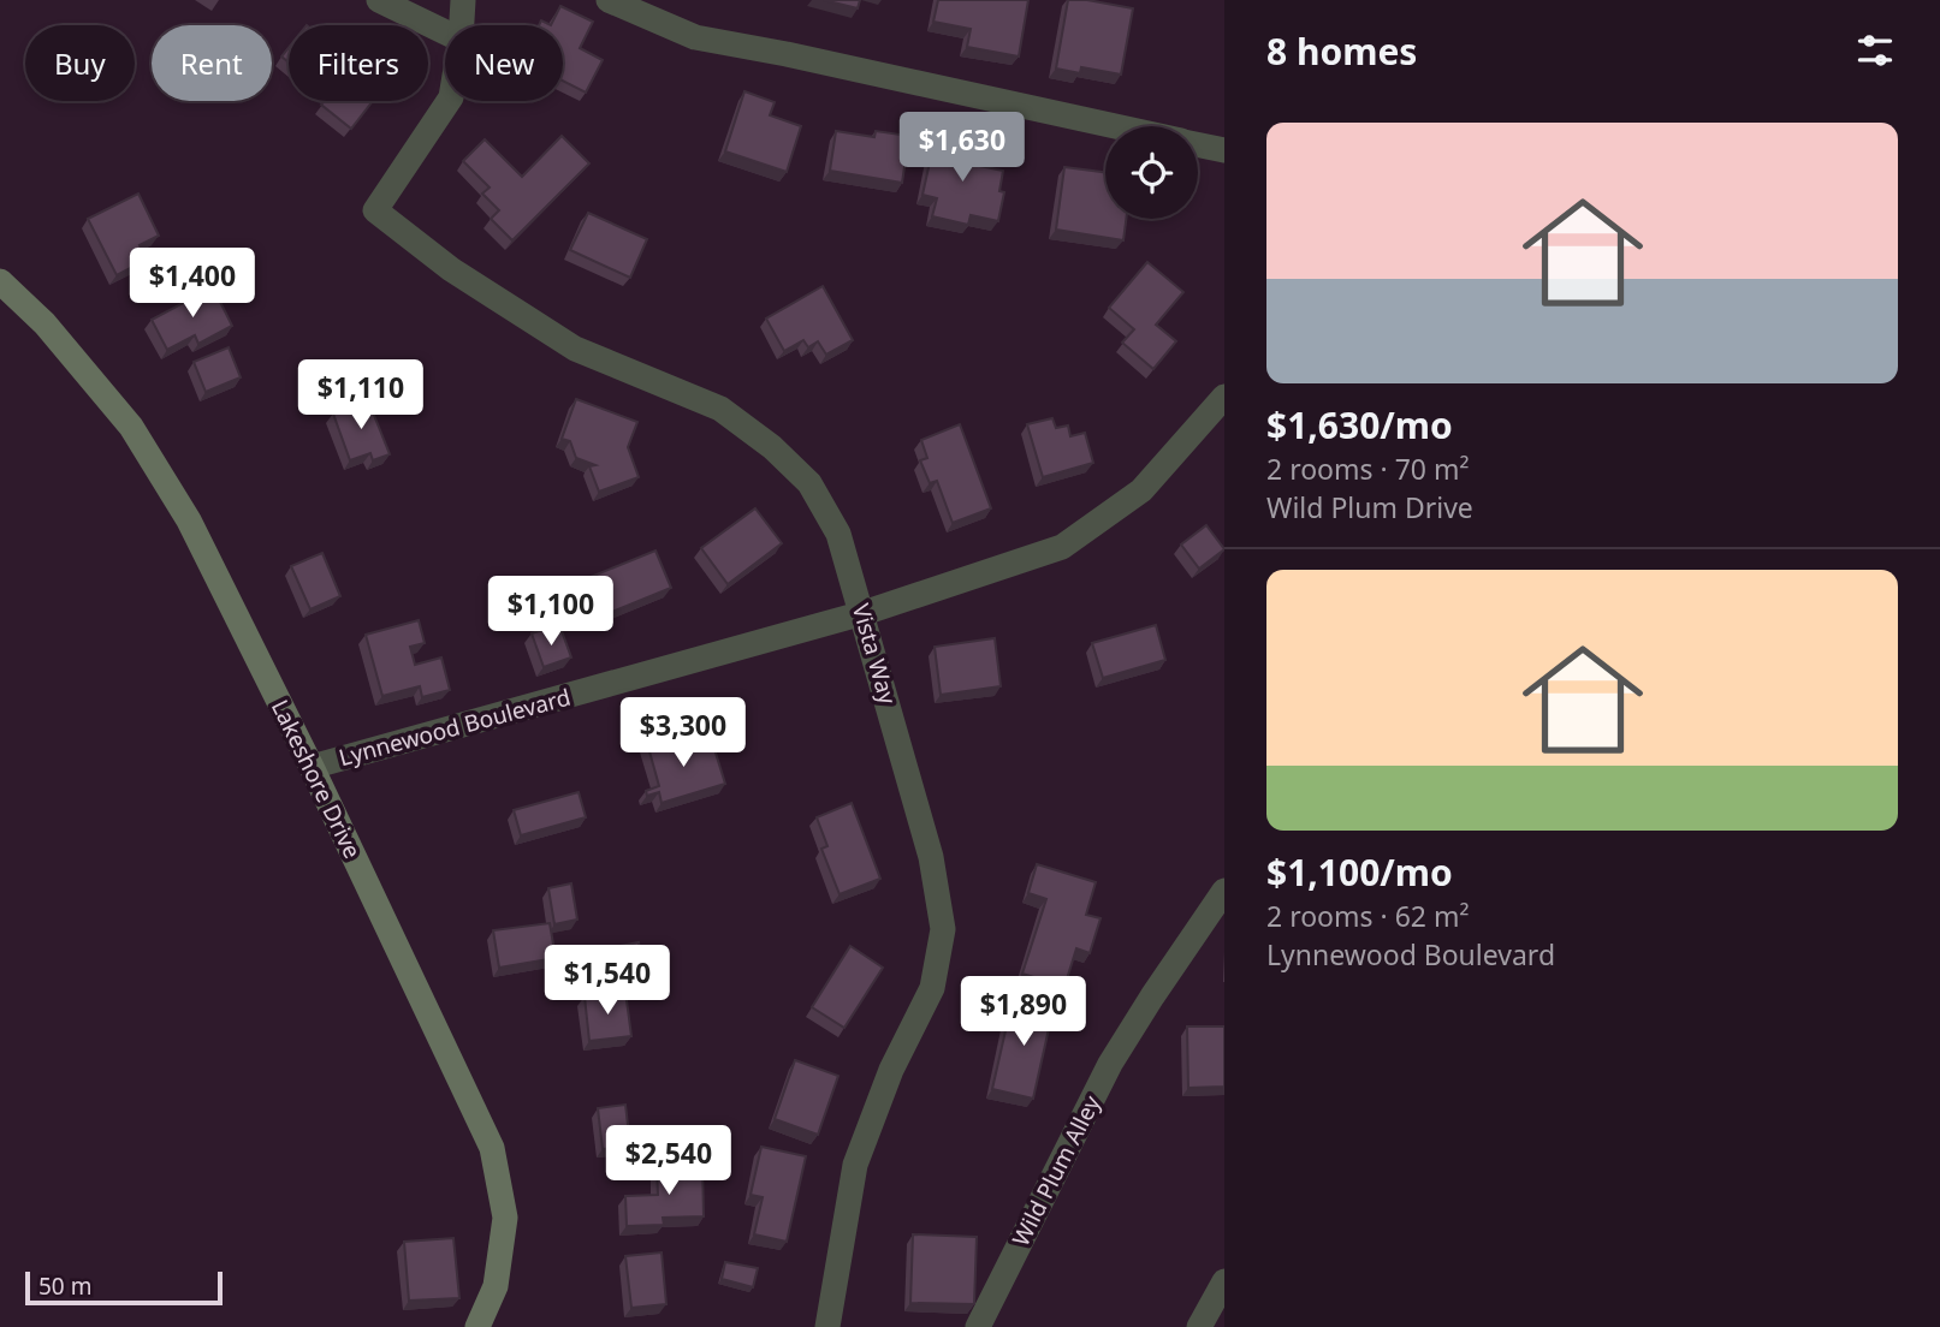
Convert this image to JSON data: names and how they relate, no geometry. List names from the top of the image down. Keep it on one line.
{"streets":{"main road":["Lakeshore Drive"],"street":["Vista Way","Lynnewood Boulevard","Wild Plum Alley"]},"crossings":[["Vista Way","Lynnewood Boulevard"],["Lynnewood Boulevard","Lakeshore Drive"]],"scale_bar":"50 m","page":{"heading":"8 homes","chip":["Buy","Rent","Filters","New"],"list":[{"name":"$1,630/mo","note":"2 rooms · 70 m² · Wild Plum Drive"},{"name":"$1,100/mo","note":"2 rooms · 62 m² · Lynnewood Boulevard"}],"price":["$1,630","$1,400","$1,110","$1,100","$3,300","$1,540","$1,890","$2,540"],"scale":"50 m"}}
